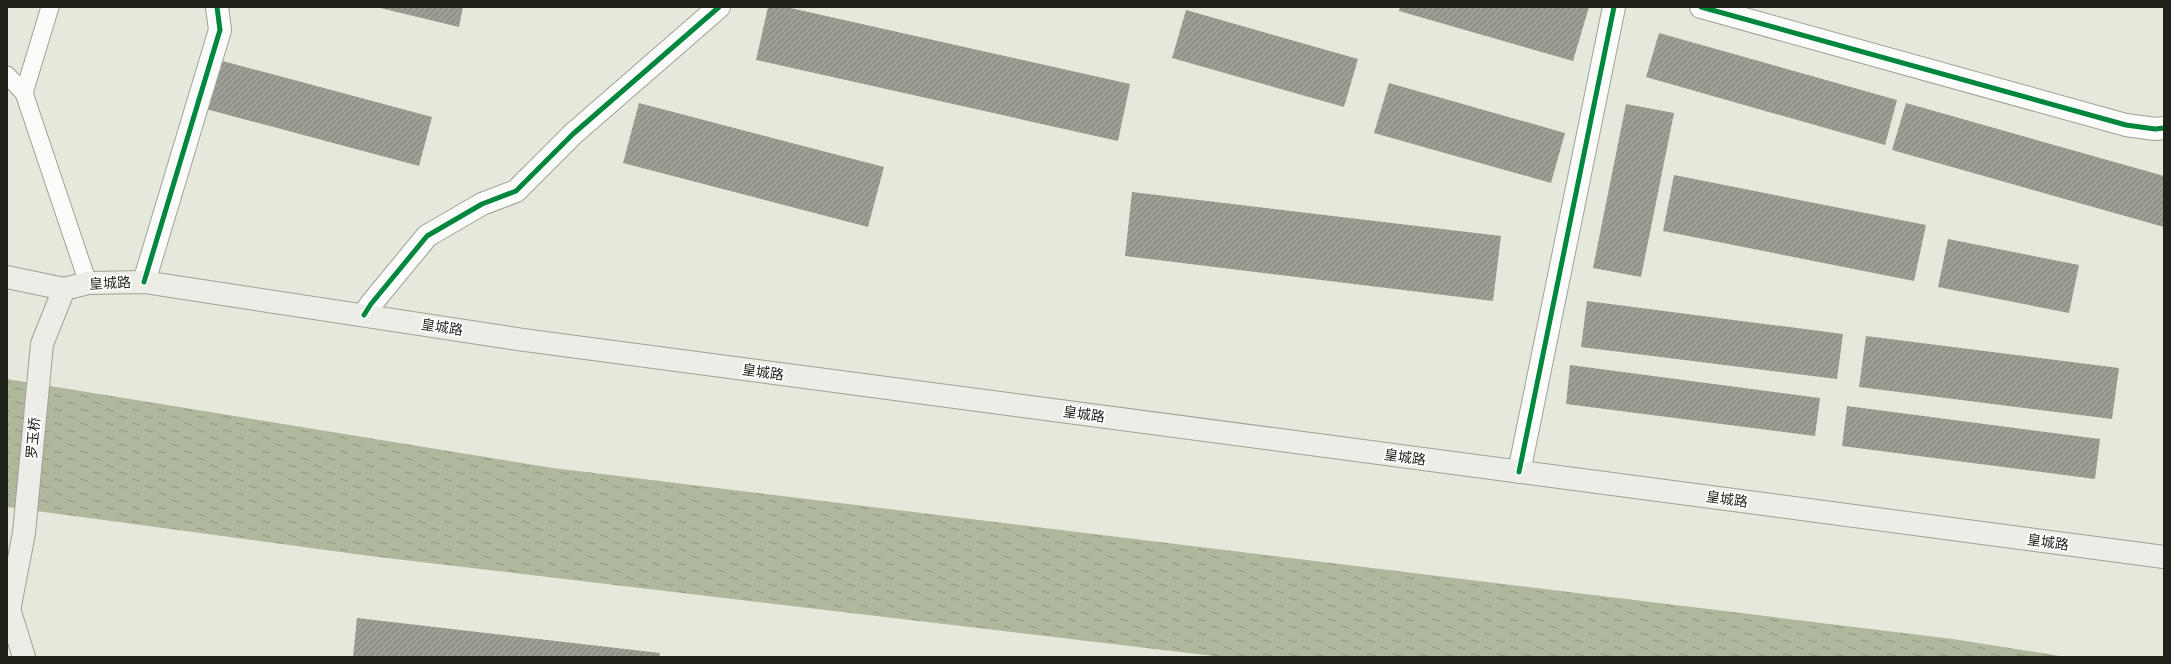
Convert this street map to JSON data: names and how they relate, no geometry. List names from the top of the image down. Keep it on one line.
{"streets":{"main road":["皇城路","罗玉桥"]},"crossings":[["皇城路","罗玉桥"]]}
